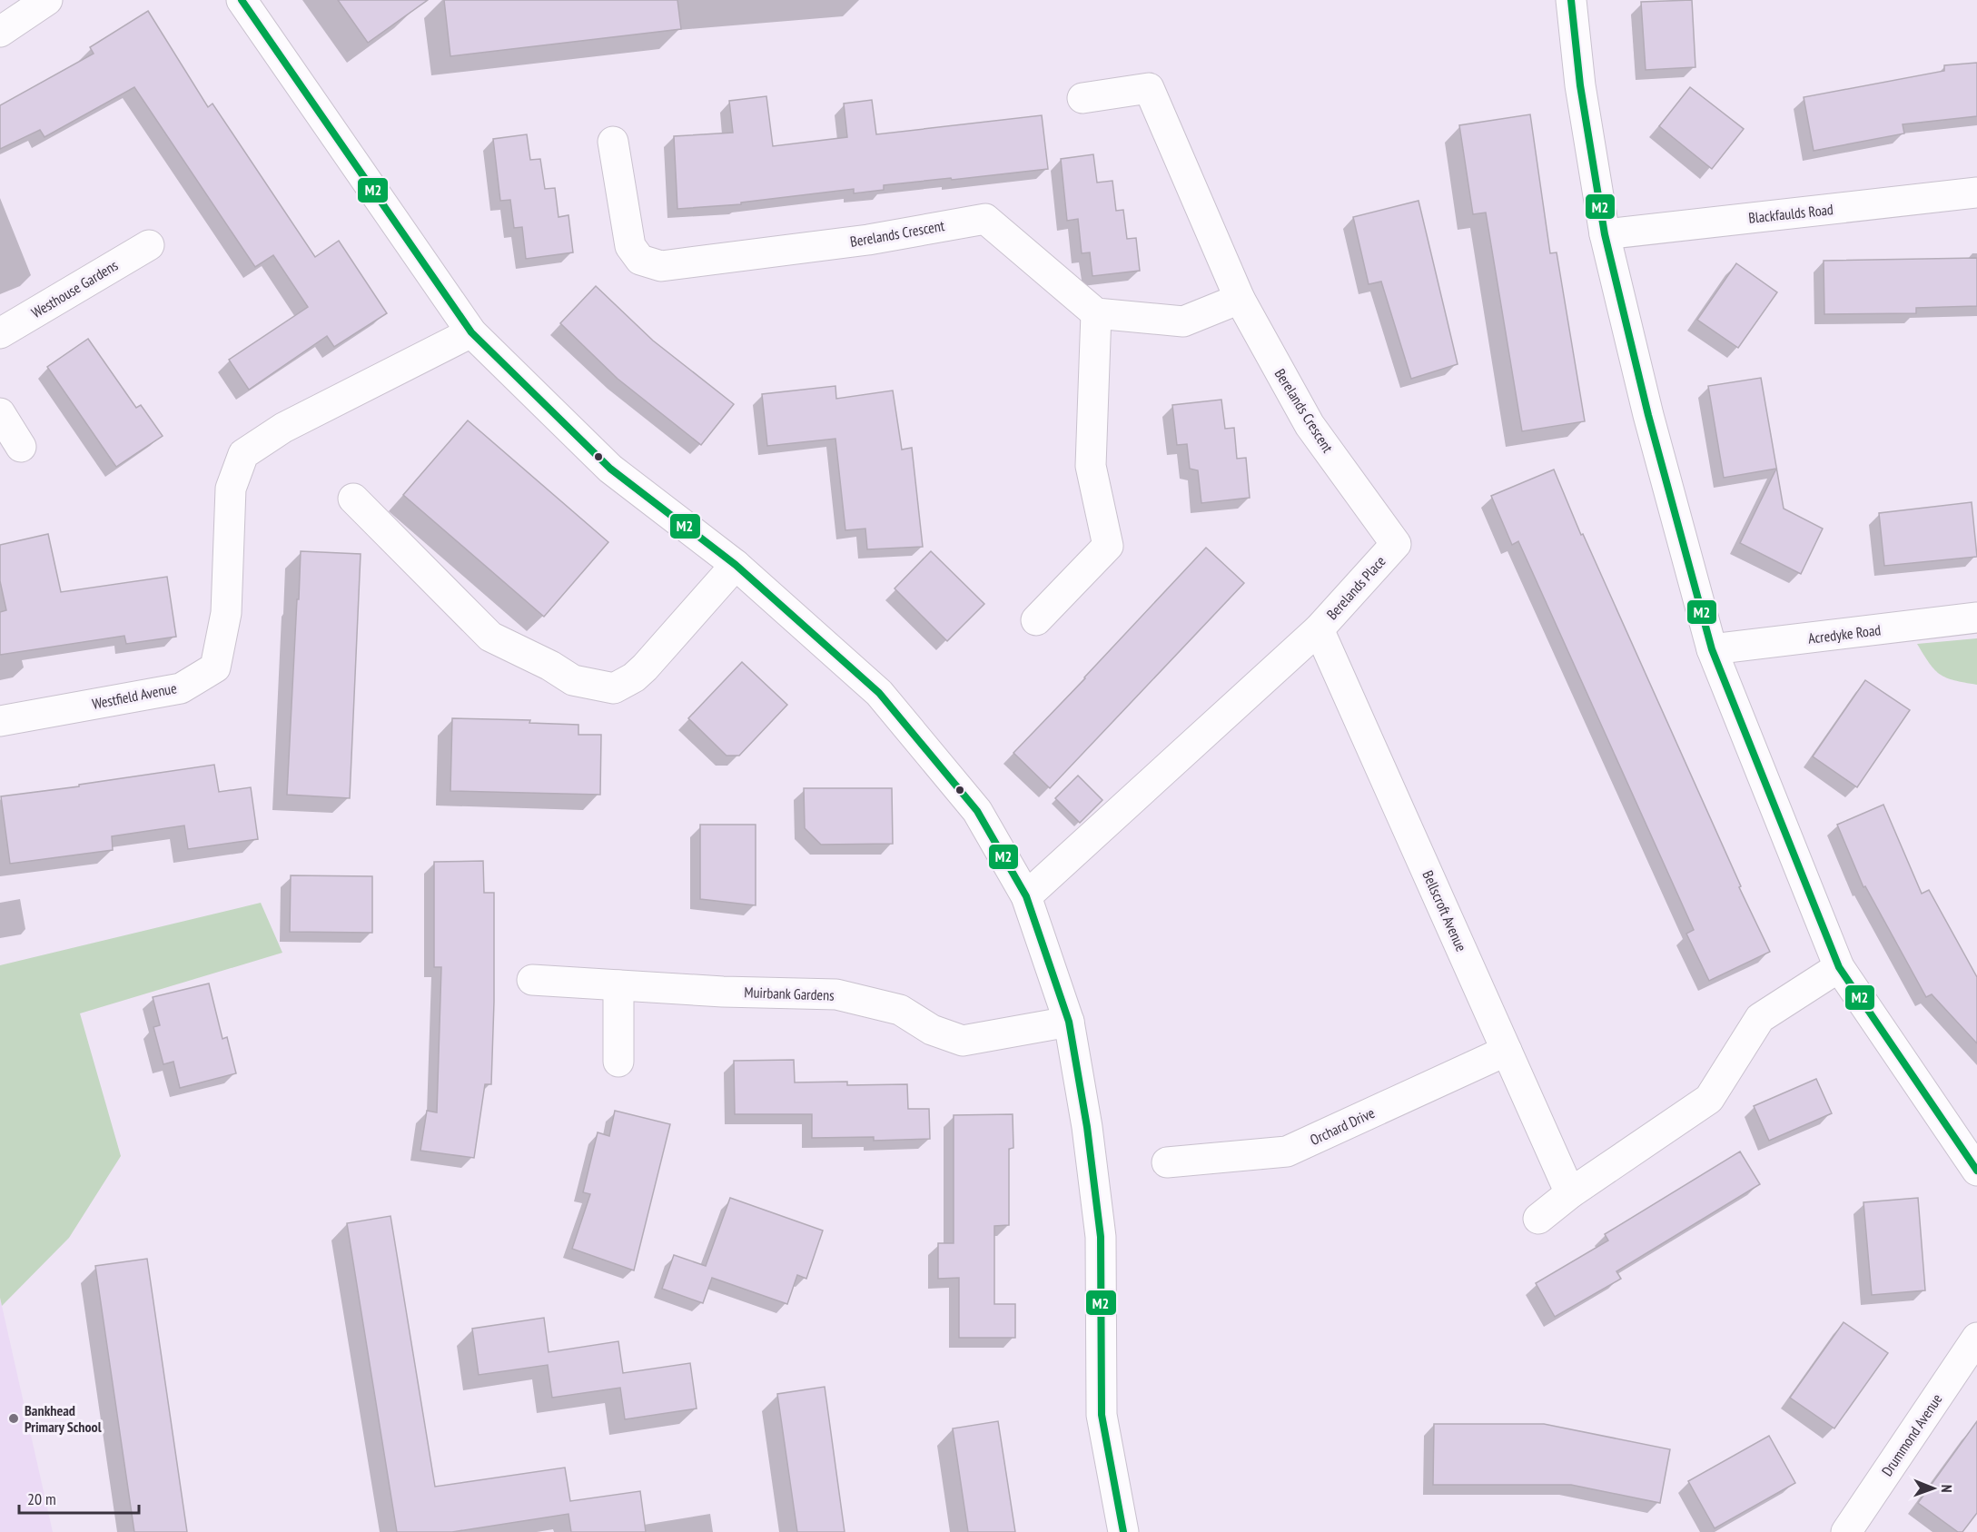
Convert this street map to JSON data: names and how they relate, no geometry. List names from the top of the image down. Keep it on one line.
{"streets":{"street":["Blackfaulds Road","Berelands Crescent","Westhouse Gardens","Berelands Place","Acredyke Road","Westfield Avenue","Bellscroft Avenue","Muirbank Gardens","Orchard Drive","Drummond Avenue"]},"crossings":[["Berelands Crescent","Berelands Place"],["Berelands Place","Bellscroft Avenue"],["Bellscroft Avenue","Orchard Drive"]],"places":["Bankhead Primary School"],"lines":["transit line M2"],"scale_bar":"20 m","north":"right"}
